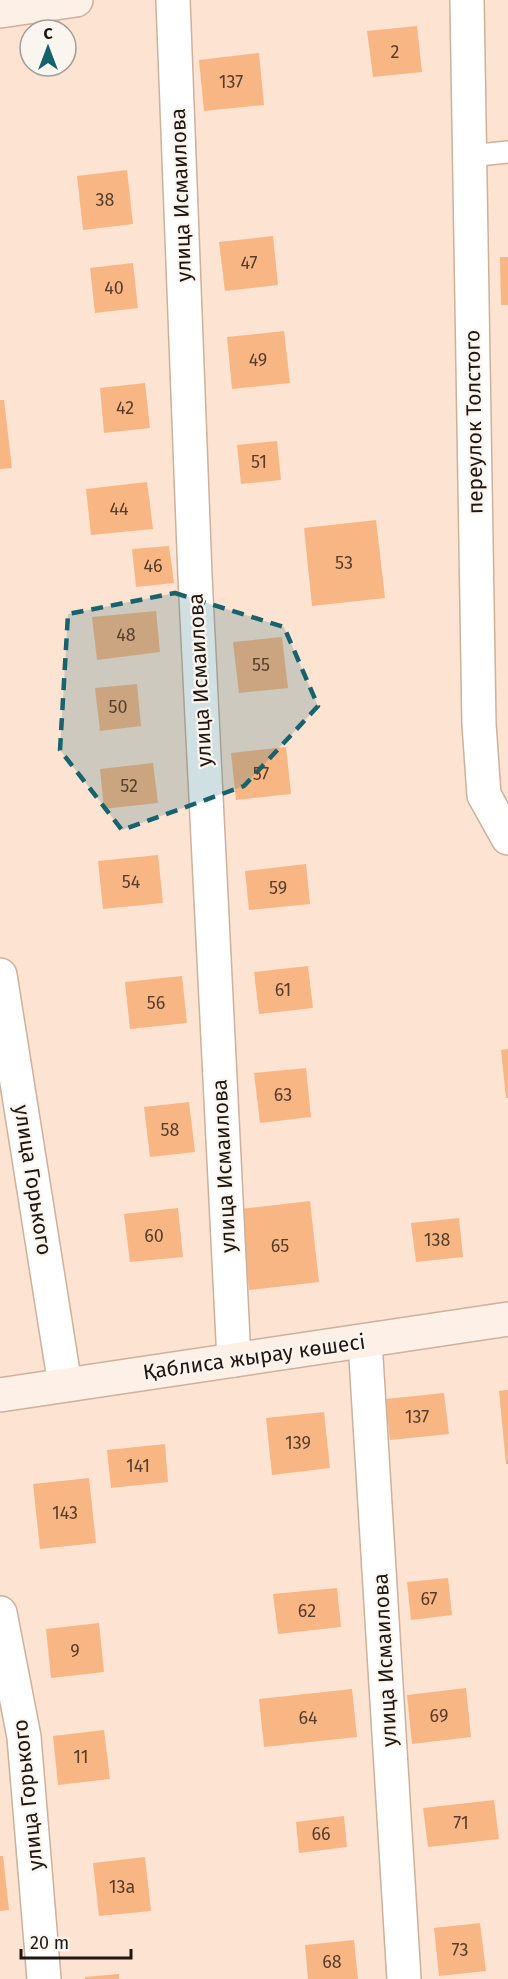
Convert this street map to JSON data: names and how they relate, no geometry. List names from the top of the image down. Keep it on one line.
{"streets":{"street":["улица Исмаилова","переулок Толстого","улица Горького","Қаблиса жырау көшесі"]},"crossings":[["улица Исмаилова","Қаблиса жырау көшесі"],["улица Горького","Қаблиса жырау көшесі"]],"house_numbers":["2","137","38","47","40","49","42","51","44","53","46","48","55","50","57","52","54","59","61","56","63","58","60","138","65","137","139","141","143","67","62","9","69","64","11","71","66","13а","73","68"],"scale_bar":"20 m","north":"top"}
